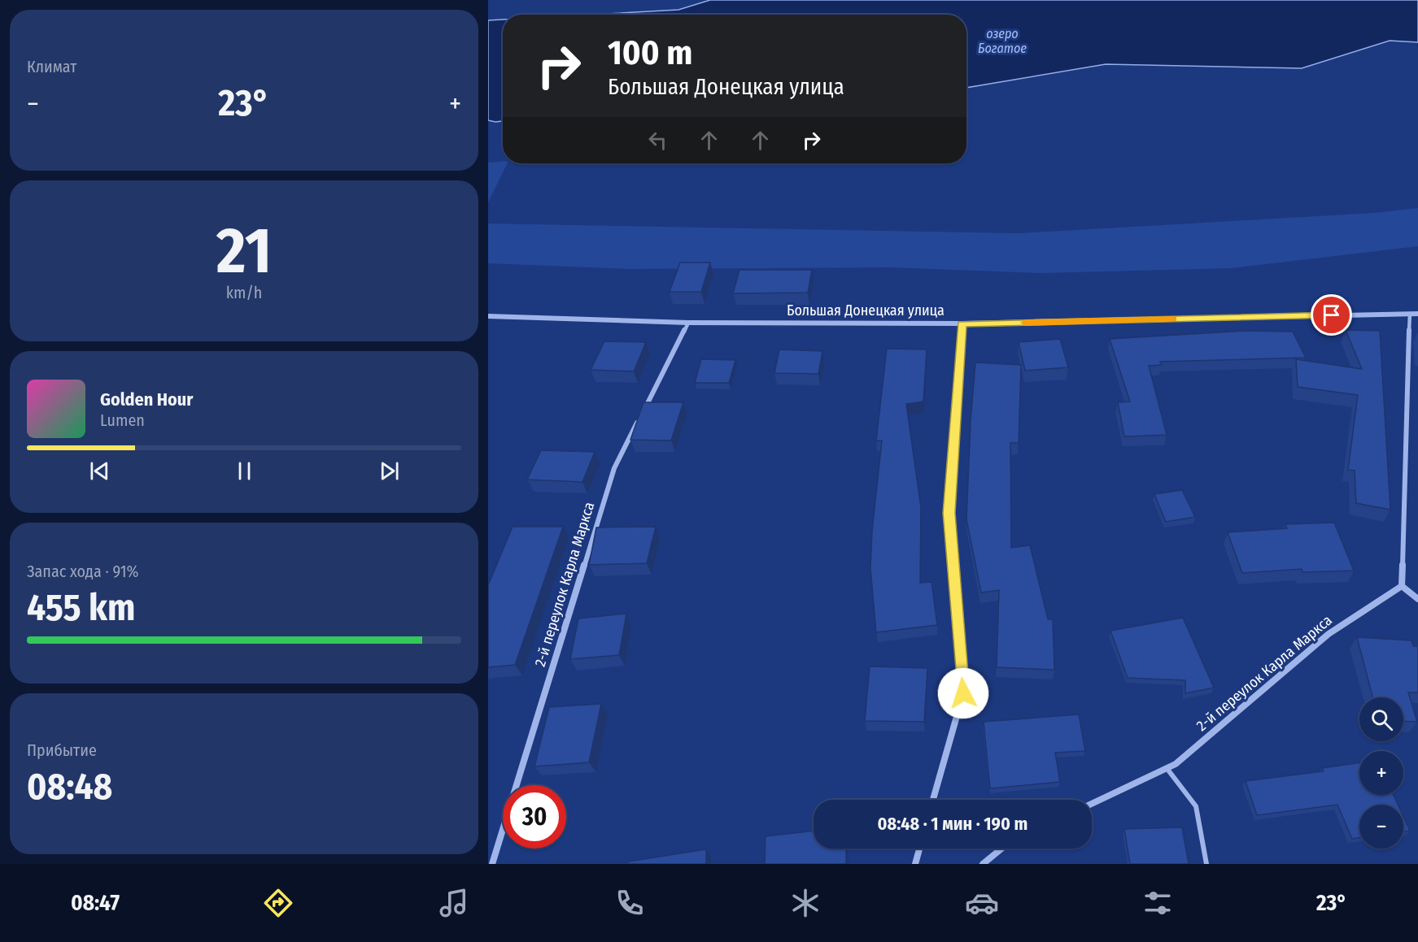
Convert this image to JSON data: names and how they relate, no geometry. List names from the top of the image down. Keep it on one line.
{"streets":{"street":["Большая Донецкая улица","2-й переулок Карла Маркса"]},"crossings":[["Большая Донецкая улица","2-й переулок Карла Маркса"]],"water":["озеро Богатое"],"page":{"tile":["Климат",["21","km/h"],["Запас хода · 91%","455 km"],["Прибытие","08:48"]],"turn":["100 m","Большая Донецкая улица"],"heat":["−","23°","+"],"song":["Golden Hour","Lumen"],"map_buttons":["+","−"],"limit":"30","trip":"08:48 · 1 мин · 190 m","tabs":["08:47","23°"]}}
